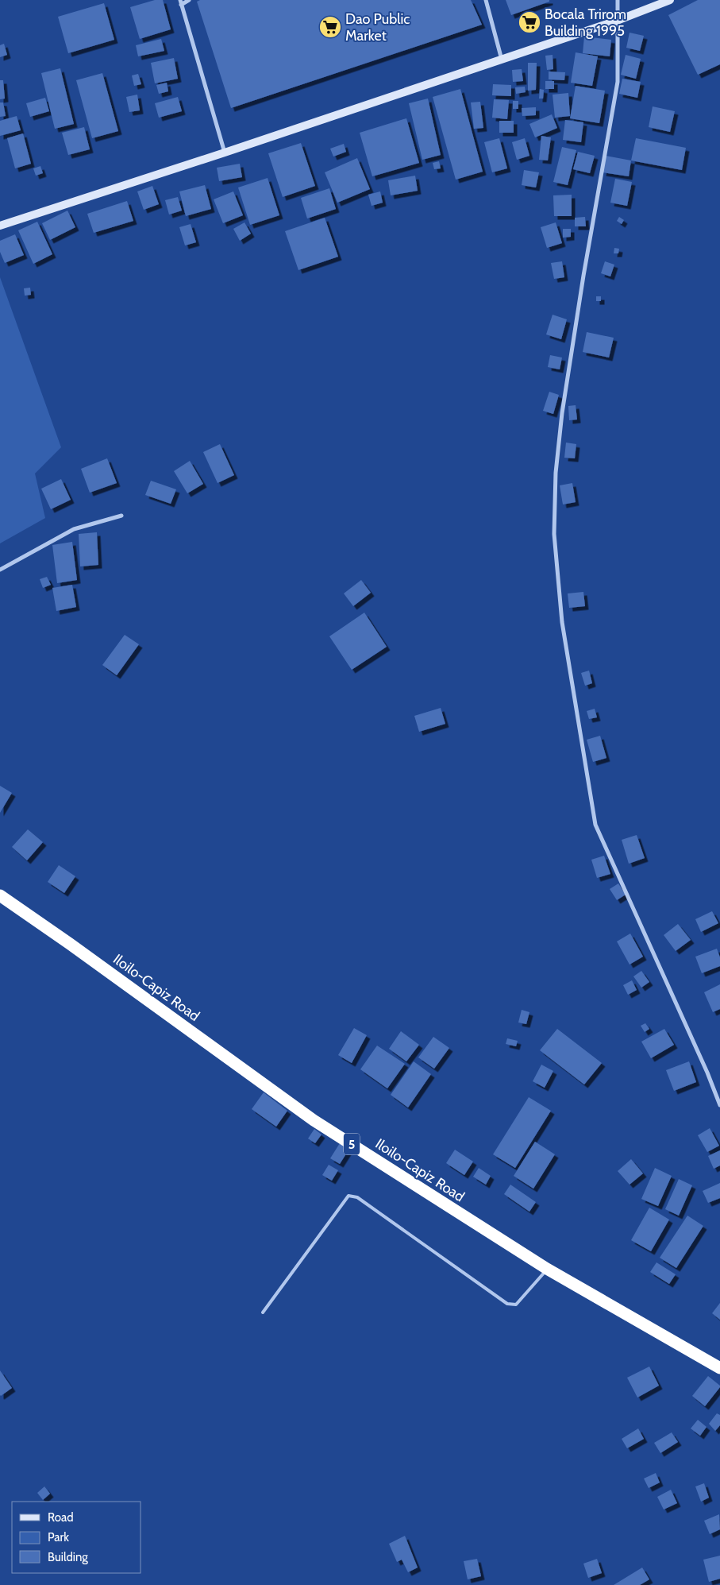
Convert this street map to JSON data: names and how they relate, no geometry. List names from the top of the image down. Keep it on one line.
{"streets":{"highway":["Iloilo-Capiz Road","5"]},"places":{"supermarket":["Bocala Trirom Building 1995","Dao Public Market"]},"legend":["Road","Park","Building"]}
